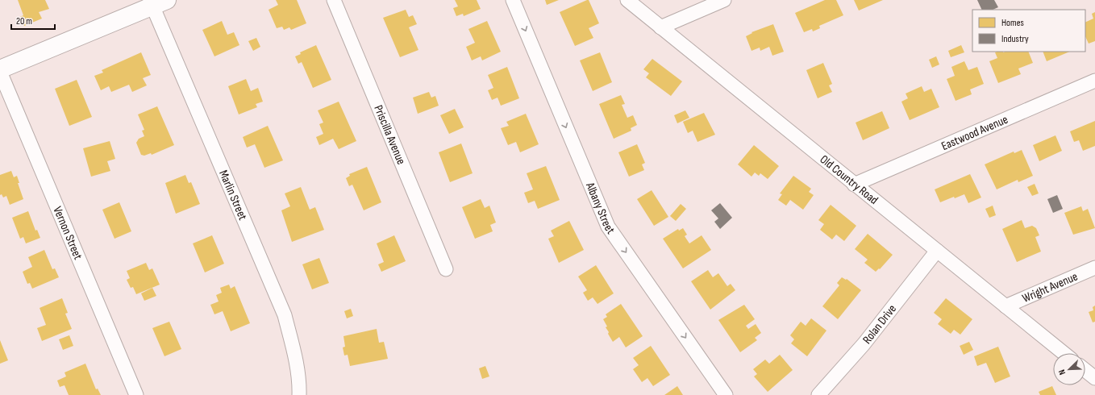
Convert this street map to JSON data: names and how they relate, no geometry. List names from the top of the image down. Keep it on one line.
{"streets":{"street":["Eastwood Avenue","Priscilla Avenue","Old Country Road","Marlin Street","Albany Street","Vernon Street","Wright Avenue","Rolan Drive"]},"crossings":[["Eastwood Avenue","Old Country Road"],["Old Country Road","Wright Avenue"],["Old Country Road","Rolan Drive"]],"one_way":["Albany Street"],"legend":["Homes","Industry"],"scale_bar":"20 m","north":"bottom left"}
